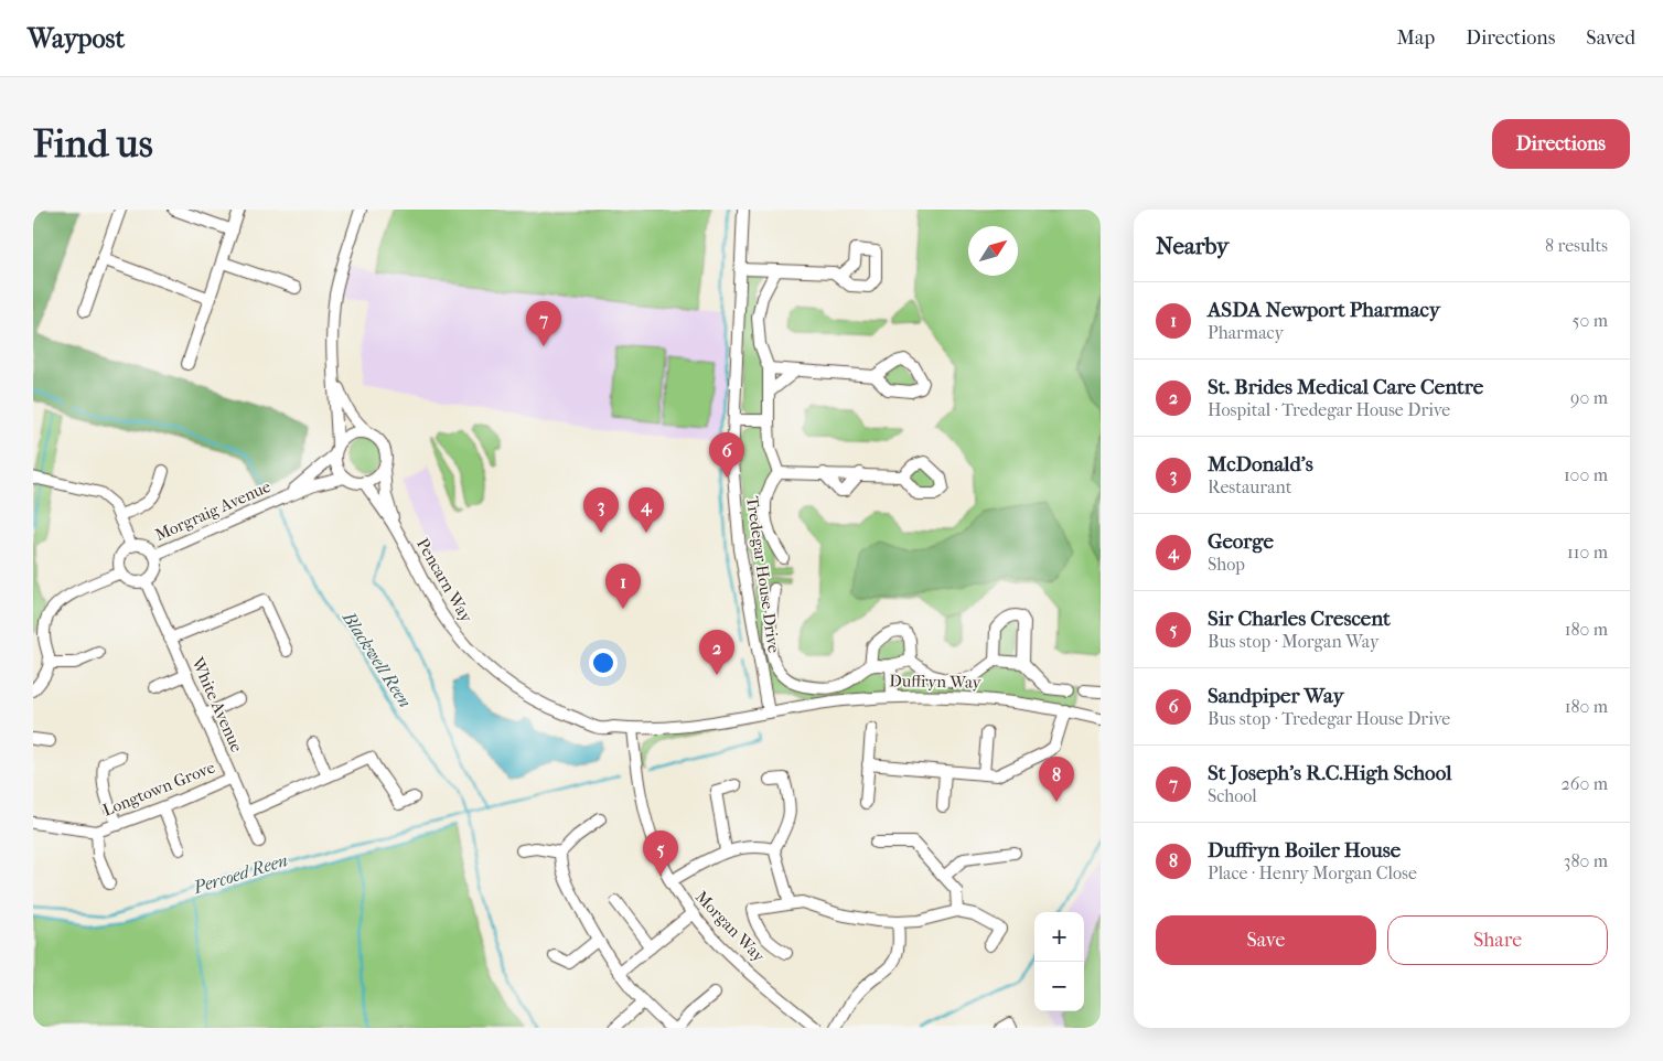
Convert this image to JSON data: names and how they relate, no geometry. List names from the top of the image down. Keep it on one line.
{"streets":{"street":["Morgraig Avenue","Tredegar House Drive","Pencarn Way","Duffryn Way","White Avenue","Longtown Grove","Morgan Way"]},"crossings":[["Morgraig Avenue","Pencarn Way"],["Morgraig Avenue","White Avenue"],["Tredegar House Drive","Pencarn Way"],["Tredegar House Drive","Duffryn Way"],["Pencarn Way","Duffryn Way"],["Pencarn Way","Morgan Way"],["White Avenue","Longtown Grove"]],"water":["Blackwell Reen","Percoed Reen"],"north":"top right","page":{"header":"Waypost","nav":["Map","Directions","Saved"],"buttons":["Directions",["Save","Share"]],"title":"Find us","heading":["Nearby","8 results"],"list":[{"mark":"1","name":"ASDA Newport Pharmacy","note":"Pharmacy","value":"50 m"},{"mark":"2","name":"St. Brides Medical Care Centre","note":"Hospital · Tredegar House Drive","value":"90 m"},{"mark":"3","name":"McDonald's","note":"Restaurant","value":"100 m"},{"mark":"4","name":"George","note":"Shop","value":"110 m"},{"mark":"5","name":"Sir Charles Crescent","note":"Bus stop · Morgan Way","value":"180 m"},{"mark":"6","name":"Sandpiper Way","note":"Bus stop · Tredegar House Drive","value":"180 m"},{"mark":"7","name":"St Joseph's R.C.High School","note":"School","value":"260 m"},{"mark":"8","name":"Duffryn Boiler House","note":"Place · Henry Morgan Close","value":"380 m"}],"pins":["7","6","3","4","1","2","8","5"],"map_buttons":["+","−"]}}
